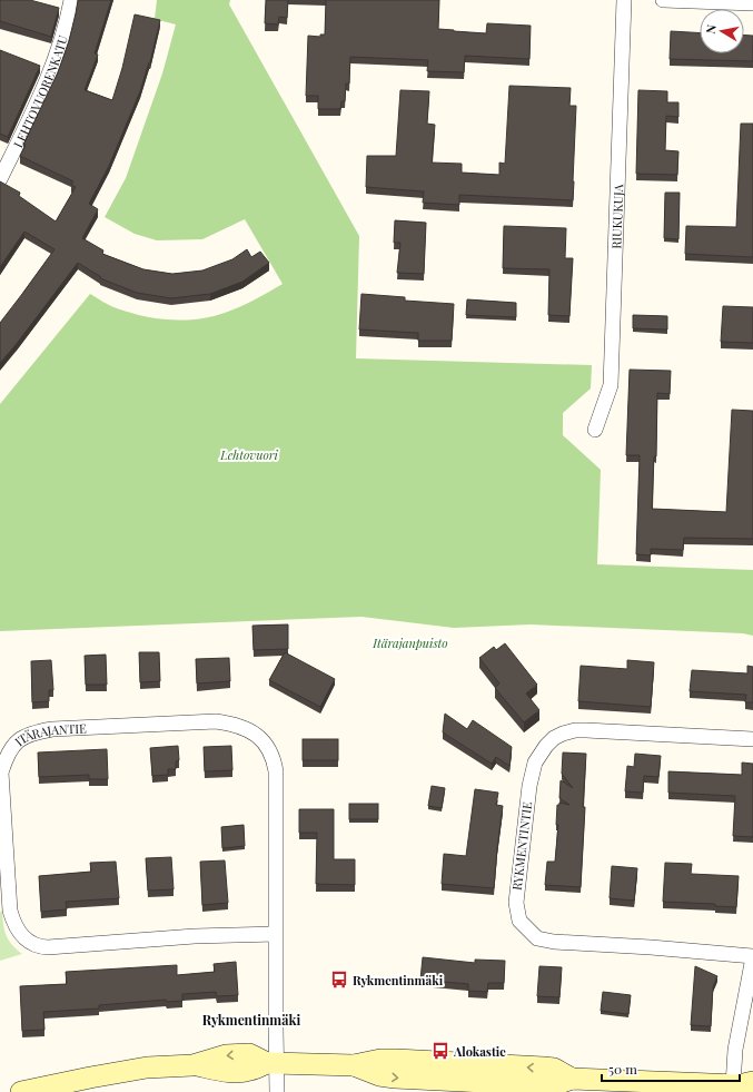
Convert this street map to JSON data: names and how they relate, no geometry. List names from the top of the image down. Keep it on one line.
{"streets":{"street":["LEHTOVUORENKATU","RIUKUKUJA","ITÄRAJANTIE","RYKMENTINTIE"]},"districts":["Rykmentinmäki"],"parks":["Lehtovuori","Itärajanpuisto"],"places":{"bus stop":["Rykmentinmäki","Alokastie"]},"scale_bar":"50 m","north":"left"}
